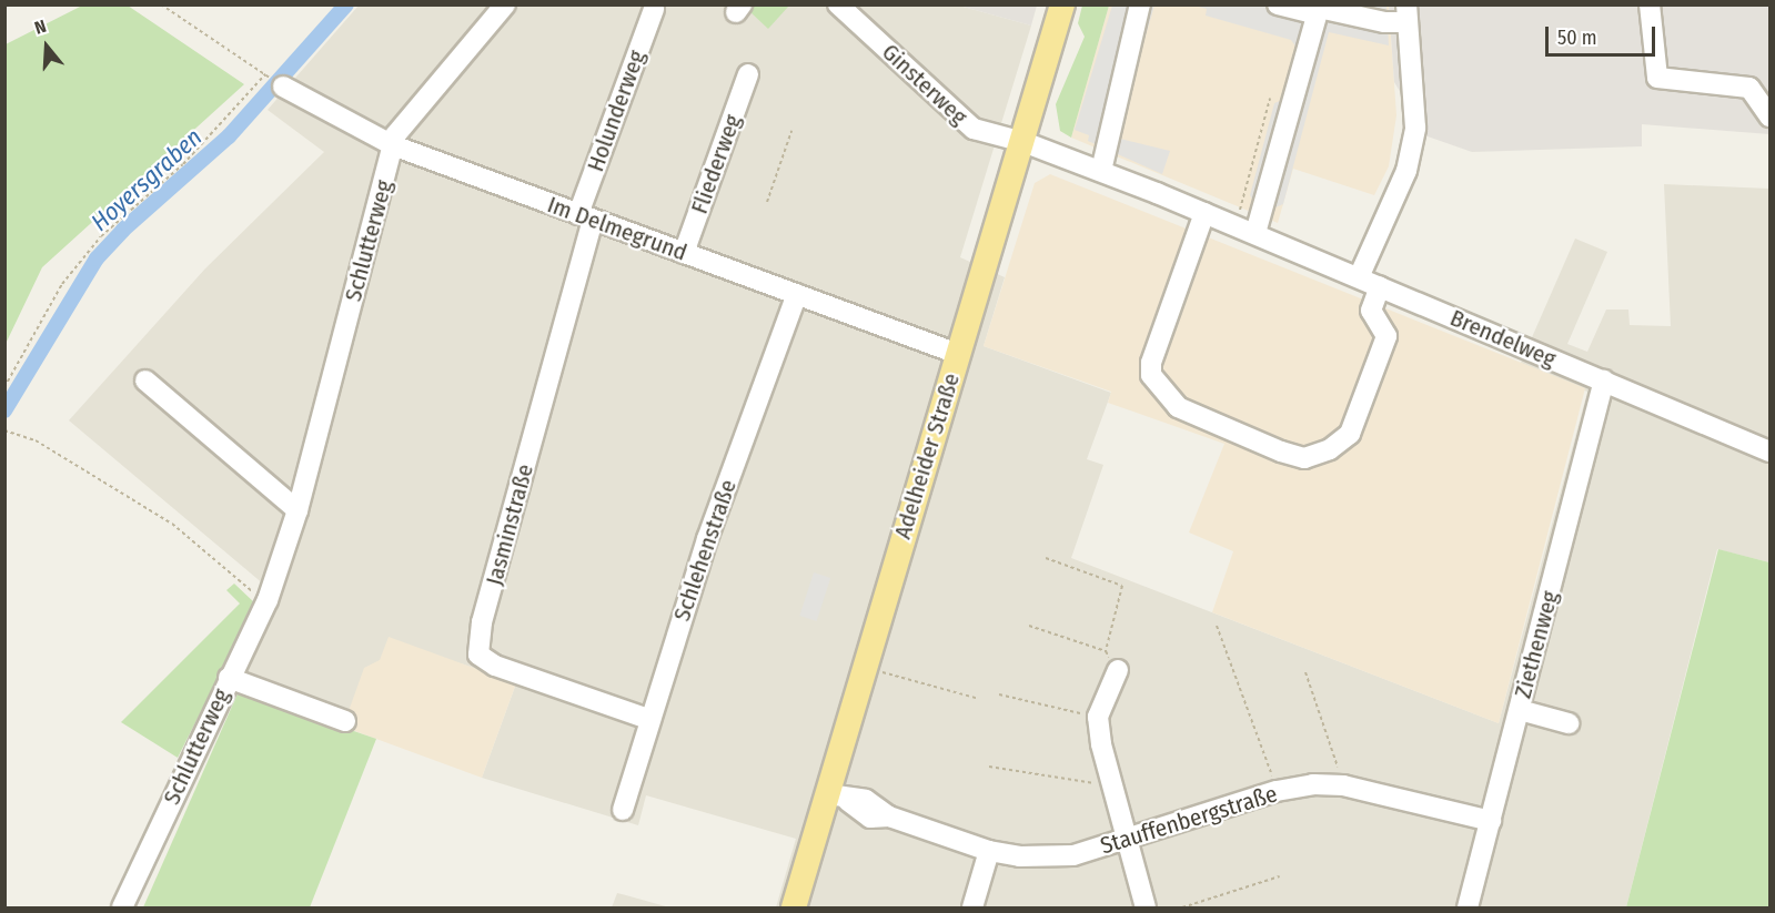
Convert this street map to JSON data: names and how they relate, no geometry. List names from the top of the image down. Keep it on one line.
{"streets":{"main road":["Adelheider Straße"],"street":["Ginsterweg","Holunderweg","Fliederweg","Im Delmegrund","Schlutterweg","Brendelweg","Jasminstraße","Schlehenstraße","Ziethenweg","Stauffenbergstraße"]},"crossings":[["Ginsterweg","Brendelweg"],["Ginsterweg","Adelheider Straße"],["Holunderweg","Im Delmegrund"],["Holunderweg","Jasminstraße"],["Fliederweg","Im Delmegrund"],["Im Delmegrund","Schlutterweg"],["Im Delmegrund","Adelheider Straße"],["Im Delmegrund","Jasminstraße"],["Im Delmegrund","Schlehenstraße"],["Brendelweg","Adelheider Straße"],["Brendelweg","Ziethenweg"],["Adelheider Straße","Stauffenbergstraße"],["Jasminstraße","Schlehenstraße"],["Ziethenweg","Stauffenbergstraße"]],"water":["Hoyersgraben"],"scale_bar":"50 m","north":"top"}
